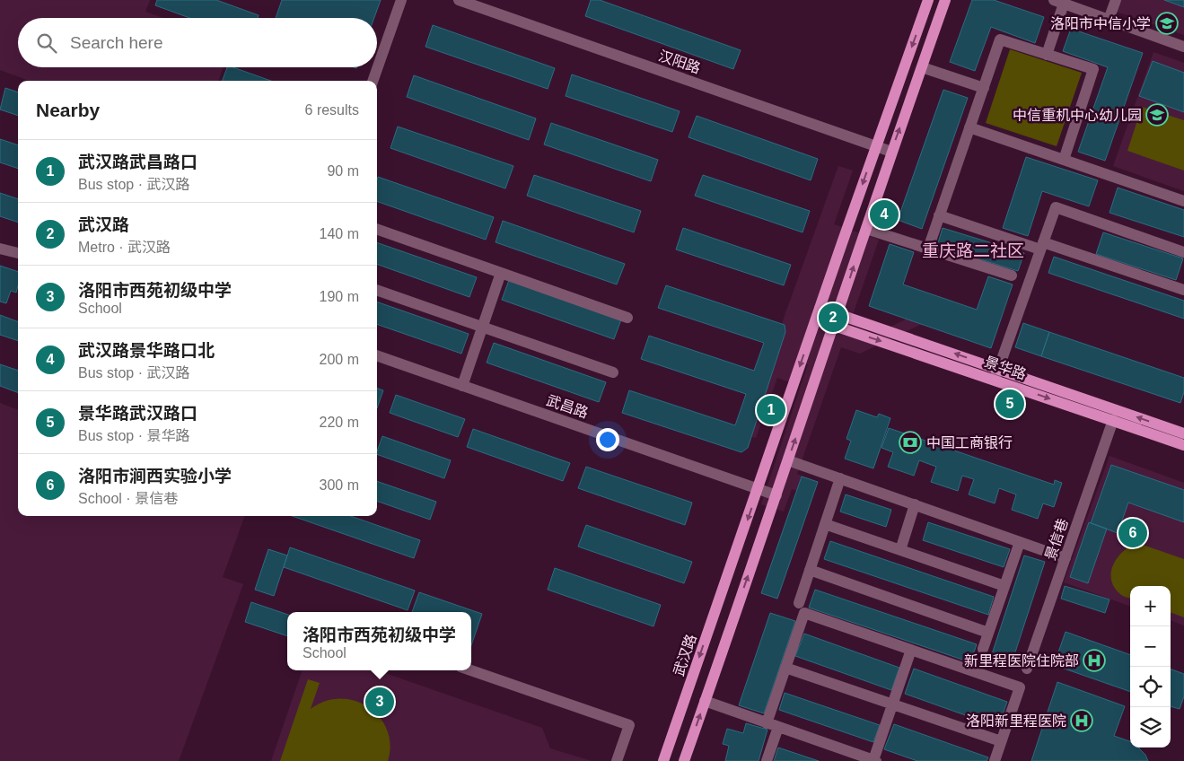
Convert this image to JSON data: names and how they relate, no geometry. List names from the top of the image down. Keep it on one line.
{"streets":{"main road":["景华路","武汉路"],"street":["汉阳路","武昌路","景信巷"]},"crossings":[["汉阳路","武汉路"],["景华路","景信巷"],["景华路","武汉路"],["武昌路","武汉路"]],"districts":["重庆路二社区"],"places":{"school or university":["洛阳市中信小学","中信重机中心幼儿园"],"bank":["中国工商银行"],"hospital":["新里程医院住院部","洛阳新里程医院"]},"page":{"search":"Search here","heading":["Nearby","6 results"],"list":[{"mark":"1","name":"武汉路武昌路口","note":"Bus stop · 武汉路","value":"90 m"},{"mark":"2","name":"武汉路","note":"Metro · 武汉路","value":"140 m"},{"mark":"3","name":"洛阳市西苑初级中学","note":"School","value":"190 m"},{"mark":"4","name":"武汉路景华路口北","note":"Bus stop · 武汉路","value":"200 m"},{"mark":"5","name":"景华路武汉路口","note":"Bus stop · 景华路","value":"220 m"},{"mark":"6","name":"洛阳市涧西实验小学","note":"School · 景信巷","value":"300 m"}],"pins":["4","2","5","1","6","3"],"map_buttons":["+","−"],"popup":["洛阳市西苑初级中学","School"]}}
